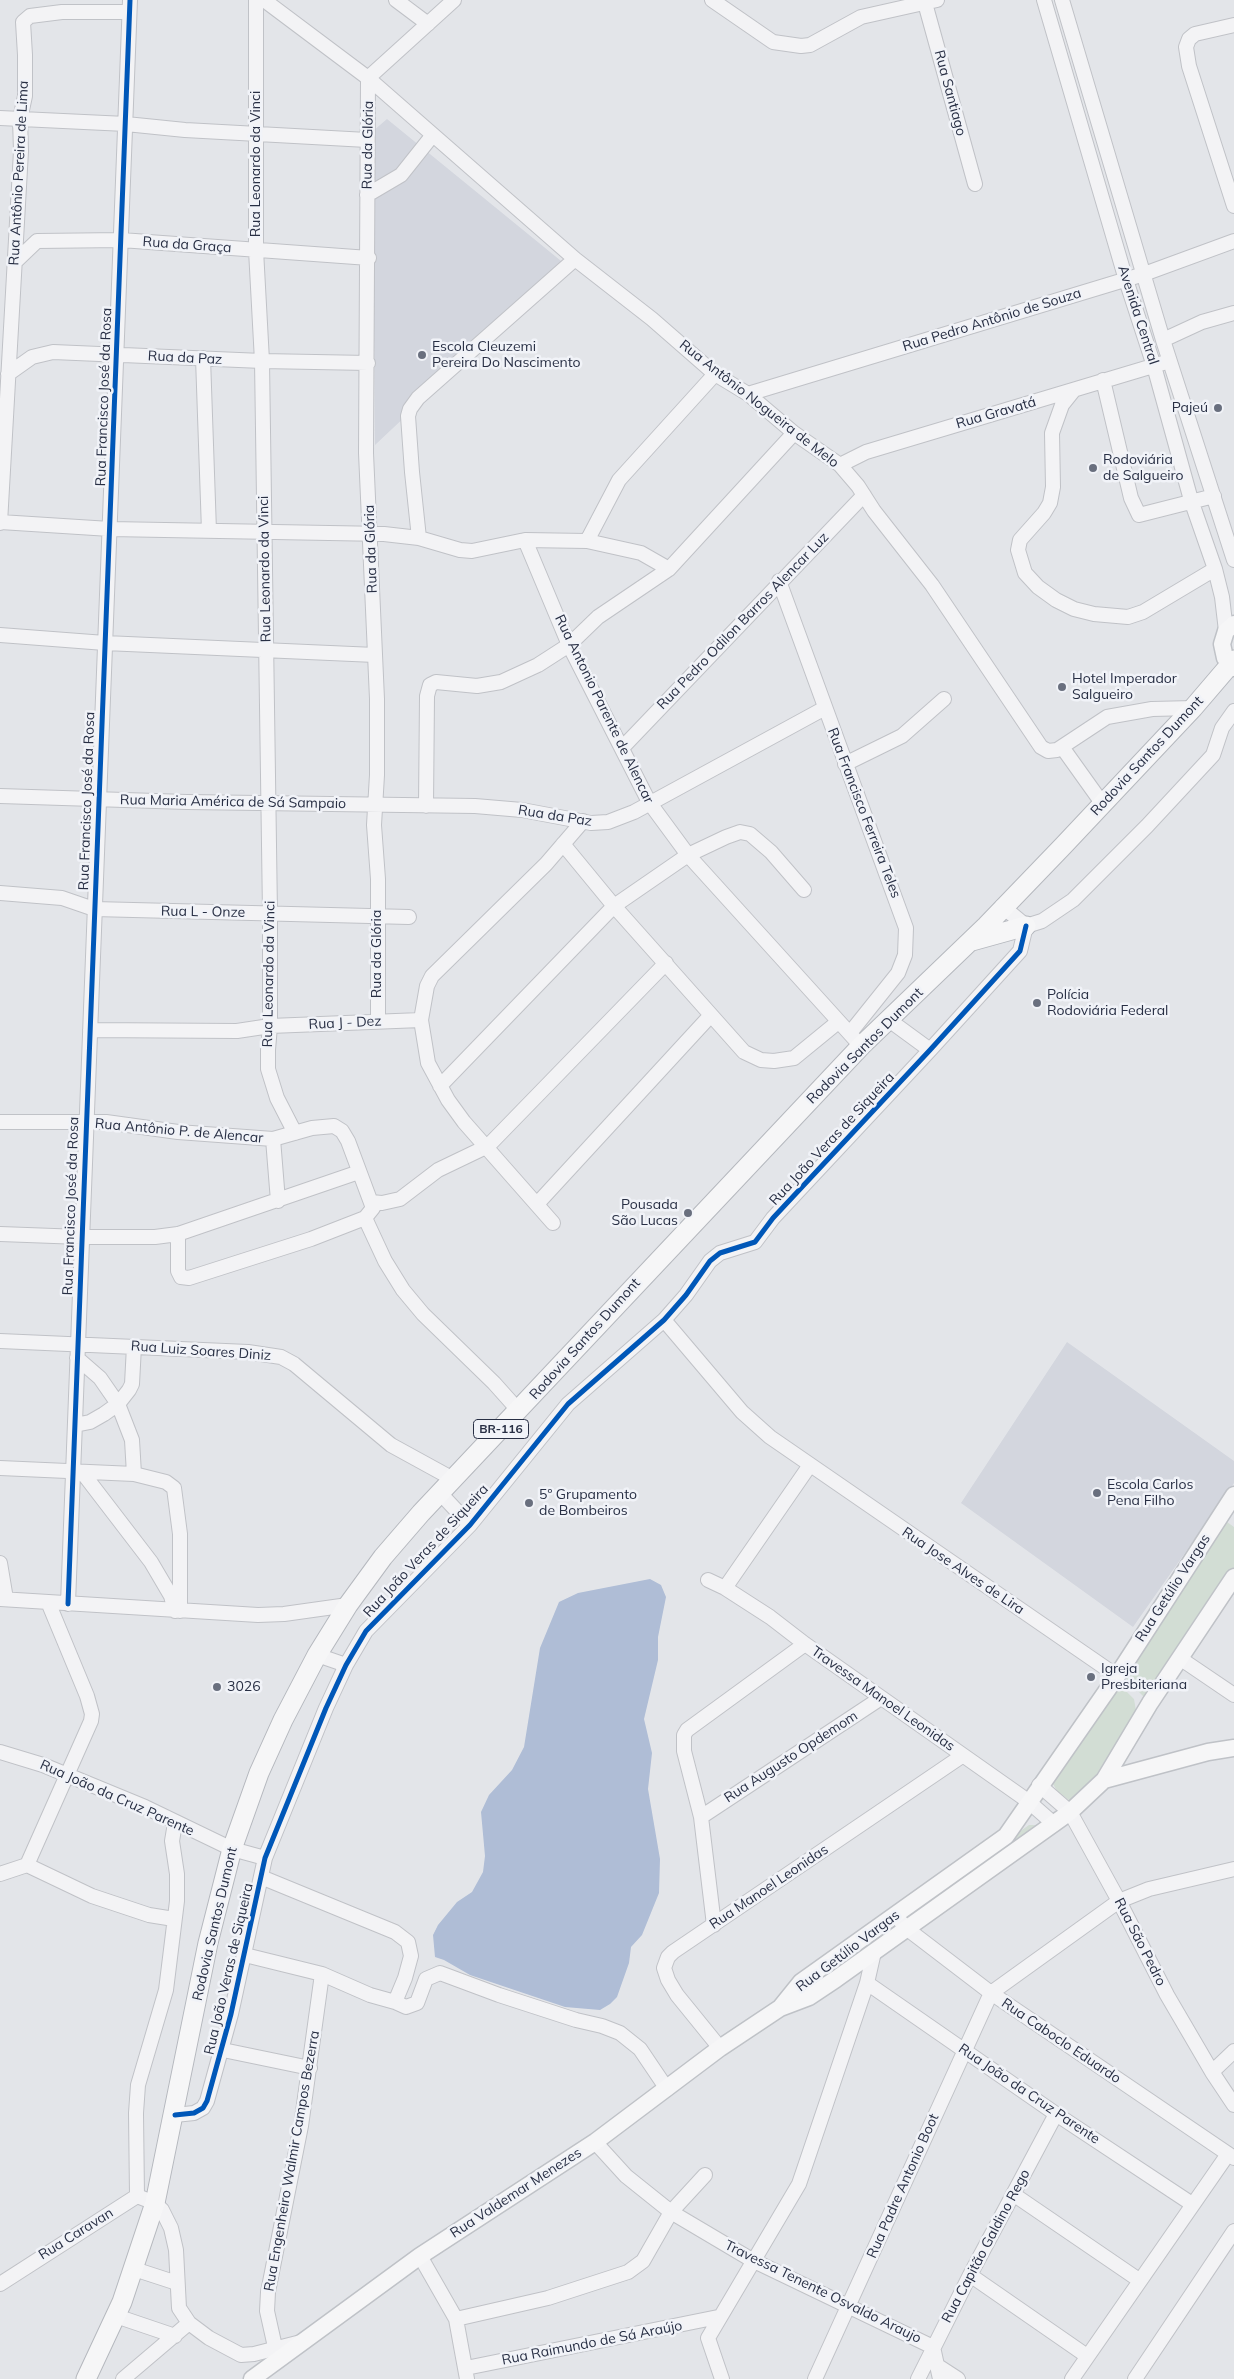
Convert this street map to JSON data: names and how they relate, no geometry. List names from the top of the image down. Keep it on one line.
{"streets":{"highway":["Rodovia Santos Dumont","BR-116"],"main road":["Rua Getúlio Vargas","Rua Valdemar Menezes"],"street":["Rua Santiago","Rua da Glória","Rua Leonardo da Vinci","Rua Antônio Pereira de Lima","Rua da Graça","Avenida Central","Rua Pedro Antônio de Souza","Rua da Paz","Rua Francisco José da Rosa","Rua Antônio Nogueira de Melo","Rua Gravatá","Rua Pedro Odilon Barros Alencar Luz","Rua Antonio Parente de Alencar","Rua Maria América de Sá Sampaio","Rua Francisco Ferreira Teles","Rua L - Onze","Rua J - Dez","Rua Antônio P. de Alencar","Rua João Veras de Siqueira","Rua Luiz Soares Diniz","Rua Jose Alves de Lira","Travessa Manoel Leonidas","Rua Augusto Opdemom","Rua João da Cruz Parente","Rua Manoel Leonidas","Rua São Pedro","Rua Caboclo Eduardo","Rua Engenheiro Walmir Campos Bezerra","Rua Padre Antonio Boot","Rua Caravan","Rua Capitão Galdino Rego","Travessa Tenente Osvaldo Araujo","Rua Raimundo de Sá Araújo"]},"crossings":[["Rua da Glória","Rua da Graça"],["Rua da Glória","Rua da Paz"],["Rua da Glória","Rua Antônio Nogueira de Melo"],["Rua da Glória","Rua Maria América de Sá Sampaio"],["Rua da Glória","Rua L - Onze"],["Rua da Glória","Rua J - Dez"],["Rua Leonardo da Vinci","Rua da Graça"],["Rua Leonardo da Vinci","Rua da Paz"],["Rua Leonardo da Vinci","Rua Maria América de Sá Sampaio"],["Rua Leonardo da Vinci","Rua L - Onze"],["Rua Leonardo da Vinci","Rua J - Dez"],["Rua Leonardo da Vinci","Rua Antônio P. de Alencar"],["Rua Antônio Pereira de Lima","Rua da Graça"],["Rua Antônio Pereira de Lima","Rua da Paz"],["Rua Antônio Pereira de Lima","Rua Francisco José da Rosa"],["Rua da Graça","Rua Francisco José da Rosa"],["Avenida Central","Rua Pedro Antônio de Souza"],["Avenida Central","Rua Gravatá"],["Rua Pedro Antônio de Souza","Rua Antônio Nogueira de Melo"],["Rua da Paz","Rua Francisco José da Rosa"],["Rua da Paz","Rua Antonio Parente de Alencar"],["Rua da Paz","Rua Maria América de Sá Sampaio"],["Rua da Paz","Rua Francisco Ferreira Teles"],["Rua Francisco José da Rosa","Rua Maria América de Sá Sampaio"],["Rua Francisco José da Rosa","Rua L - Onze"],["Rua Francisco José da Rosa","Rua Antônio P. de Alencar"],["Rua Francisco José da Rosa","Rua Luiz Soares Diniz"],["Rua Antônio Nogueira de Melo","Rua Gravatá"],["Rua Antônio Nogueira de Melo","Rua Pedro Odilon Barros Alencar Luz"],["Rua Pedro Odilon Barros Alencar Luz","Rua Antonio Parente de Alencar"],["Rua Pedro Odilon Barros Alencar Luz","Rua Francisco Ferreira Teles"],["Rua Antonio Parente de Alencar","Rodovia Santos Dumont"],["Rua Antonio Parente de Alencar","Rua Francisco Ferreira Teles"],["Rodovia Santos Dumont","Rua Francisco Ferreira Teles"],["Rodovia Santos Dumont","Rua João Veras de Siqueira"],["Rodovia Santos Dumont","Rua Luiz Soares Diniz"],["Rodovia Santos Dumont","Rua João da Cruz Parente"],["Rua João Veras de Siqueira","Rua Jose Alves de Lira"],["Rua João Veras de Siqueira","Rua João da Cruz Parente"],["Rua Jose Alves de Lira","Rua Getúlio Vargas"],["Rua Getúlio Vargas","Travessa Manoel Leonidas"],["Rua Getúlio Vargas","Rua São Pedro"],["Rua Getúlio Vargas","Rua Caboclo Eduardo"],["Rua Getúlio Vargas","Rua Valdemar Menezes"],["Travessa Manoel Leonidas","Rua Augusto Opdemom"],["Travessa Manoel Leonidas","Rua Manoel Leonidas"],["Rua João da Cruz Parente","Rua Padre Antonio Boot"],["Rua João da Cruz Parente","Rua Capitão Galdino Rego"],["Rua Manoel Leonidas","Rua Valdemar Menezes"],["Rua Caboclo Eduardo","Rua Padre Antonio Boot"],["Rua Padre Antonio Boot","Travessa Tenente Osvaldo Araujo"],["Rua Valdemar Menezes","Travessa Tenente Osvaldo Araujo"],["Rua Capitão Galdino Rego","Travessa Tenente Osvaldo Araujo"]],"places":["Escola Cleuzemi Pereira Do Nascimento","Pajeú","Rodoviária de Salgueiro","Hotel Imperador Salgueiro","Polícia Rodoviária Federal","Pousada São Lucas","Escola Carlos Pena Filho","5º Grupamento de Bombeiros","Igreja Presbiteriana","3026"]}
